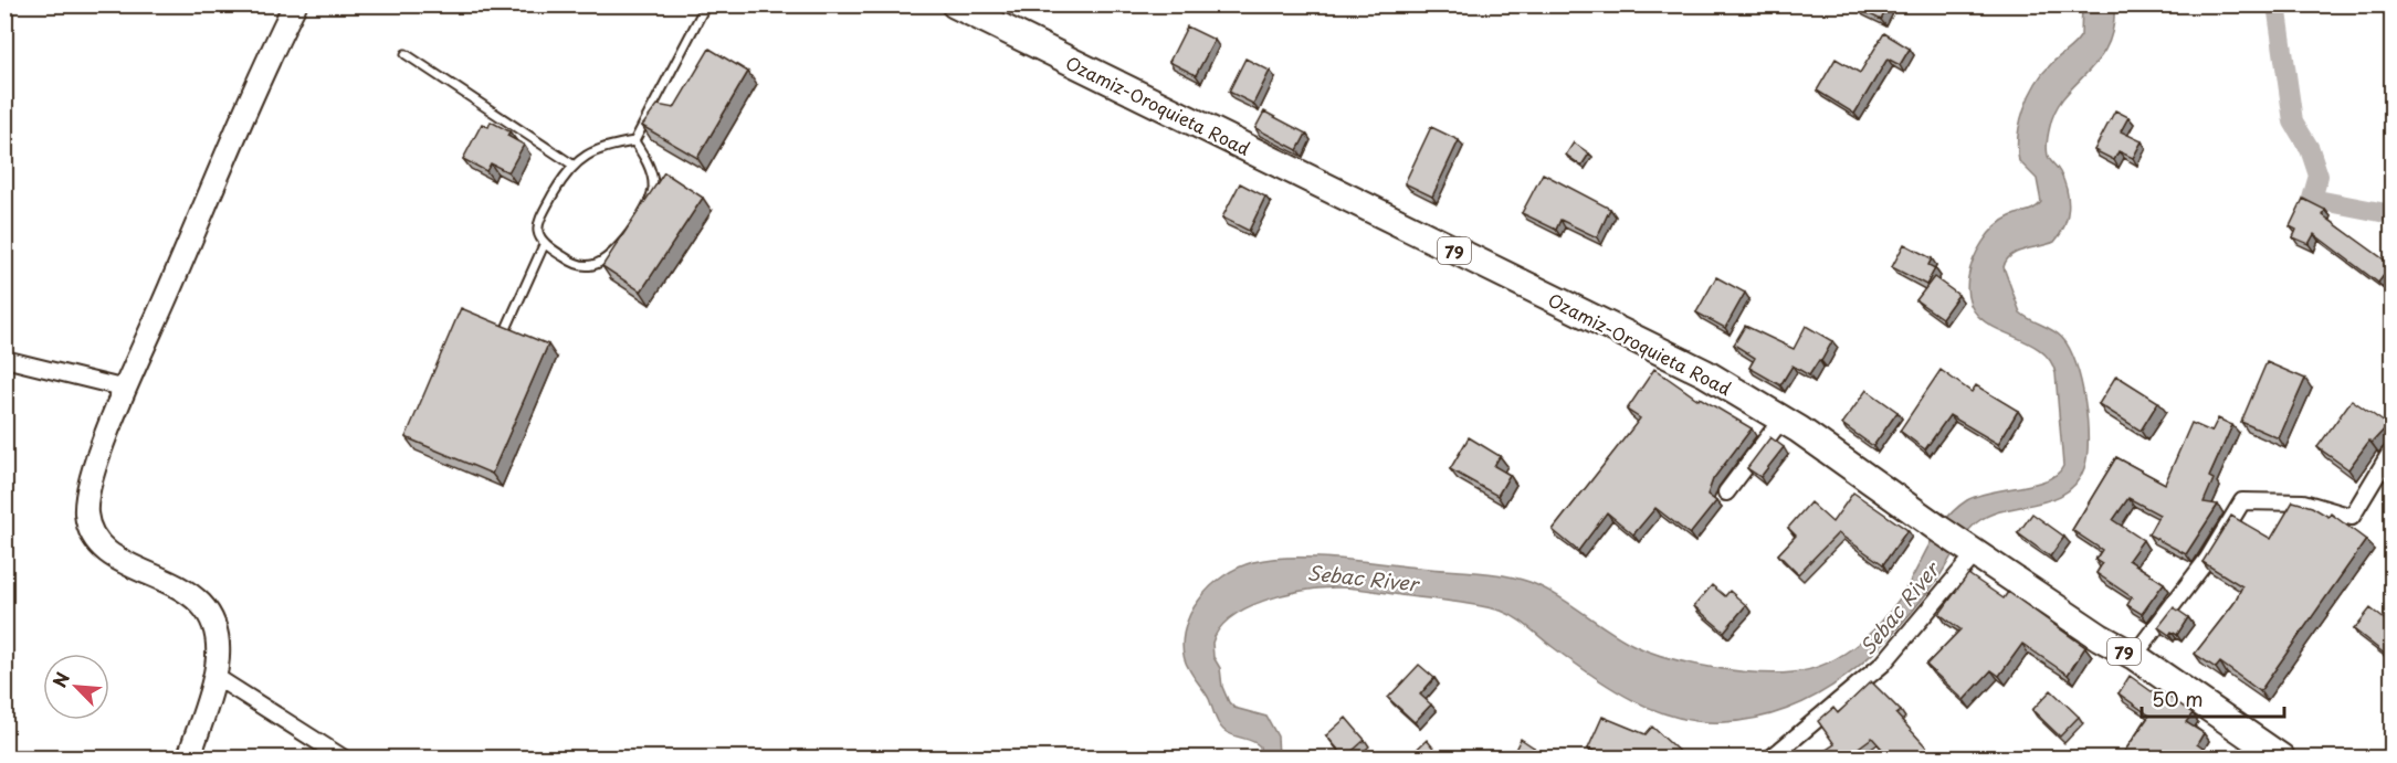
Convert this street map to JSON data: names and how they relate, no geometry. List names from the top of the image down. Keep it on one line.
{"streets":{"highway":["Ozamiz-Oroquieta Road","79"]},"water":["Sebac River"],"scale_bar":"50 m","north":"top left"}
